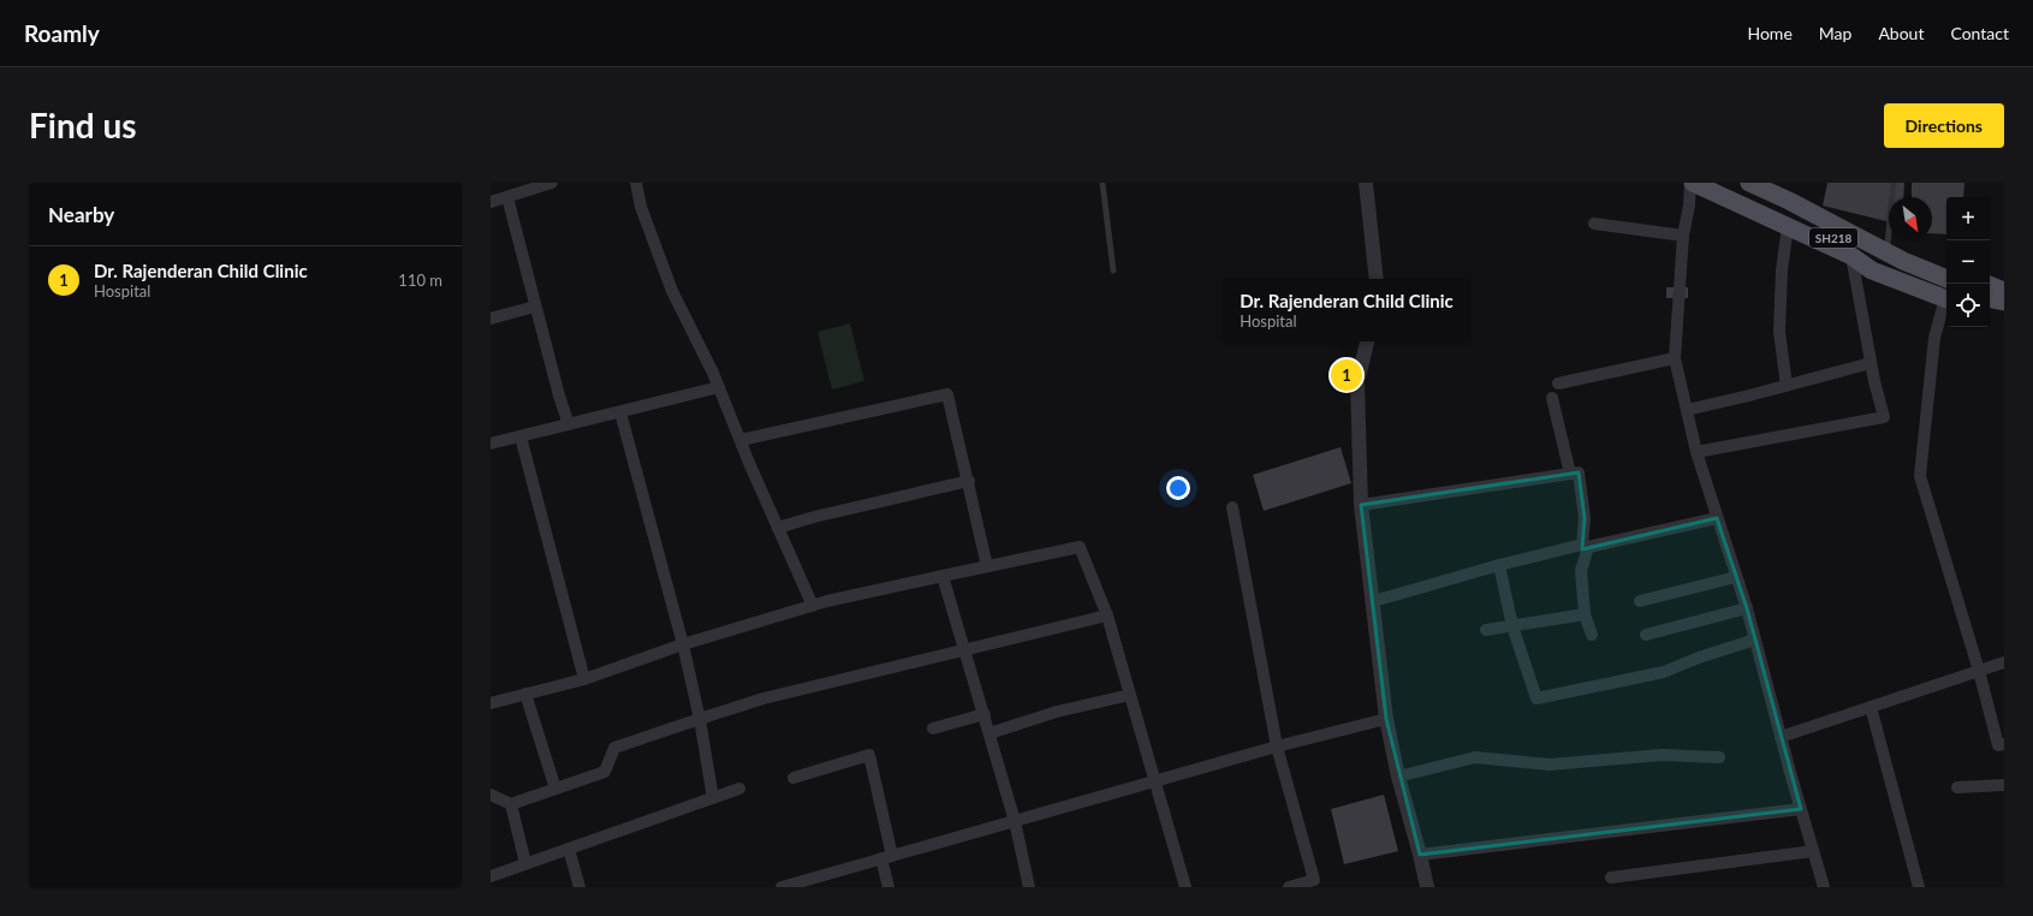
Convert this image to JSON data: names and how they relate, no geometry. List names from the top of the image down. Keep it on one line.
{"streets":{"main road":["SH218"]},"north":"bottom right","page":{"header":"Roamly","nav":["Home","Map","About","Contact"],"buttons":"Directions","title":"Find us","heading":"Nearby","map_buttons":["+","−"],"list":[{"mark":"1","name":"Dr. Rajenderan Child Clinic","note":"Hospital","value":"110 m"}],"popup":["Dr. Rajenderan Child Clinic","Hospital"],"pins":"1"}}
